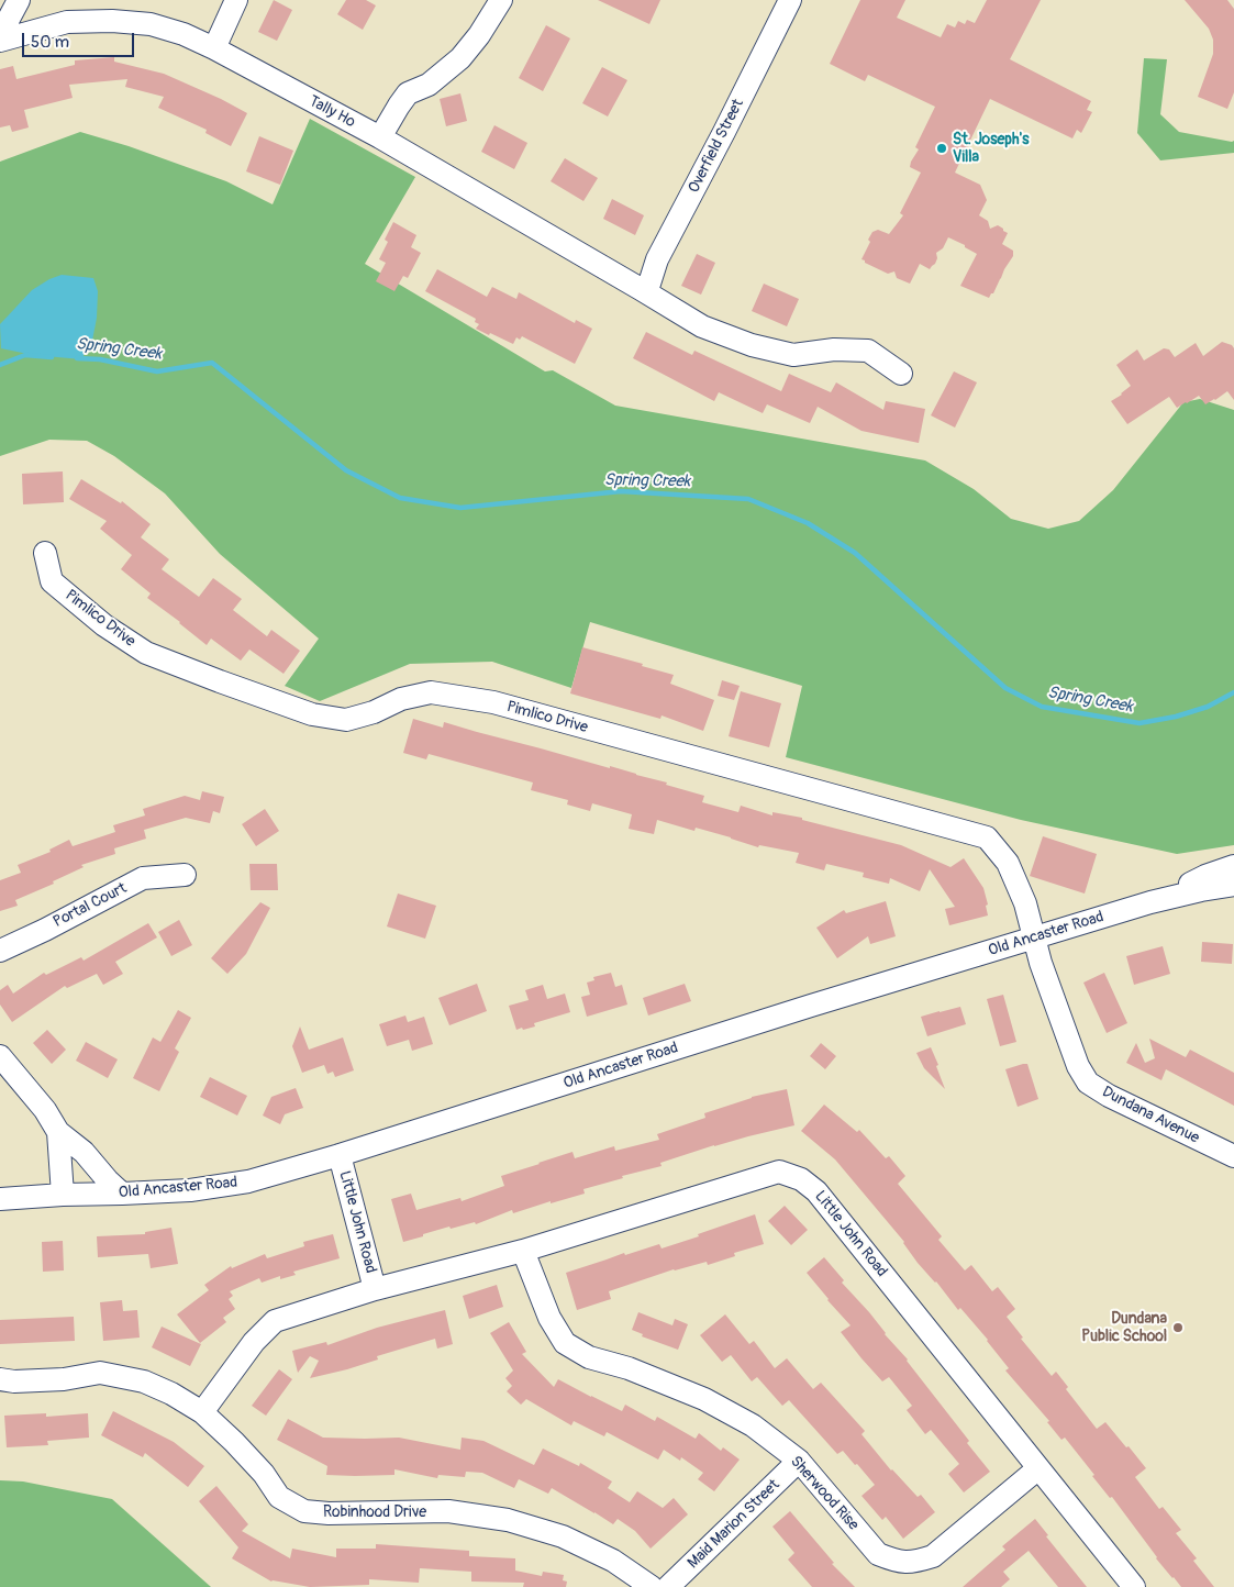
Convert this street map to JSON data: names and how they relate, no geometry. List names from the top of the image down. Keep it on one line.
{"streets":{"street":["Tally Ho","Overfield Street","Pimlico Drive","Portal Court","Old Ancaster Road","Dundana Avenue","Little John Road","Sherwood Rise","Robinhood Drive","Maid Marion Street"]},"crossings":[["Tally Ho","Overfield Street"],["Pimlico Drive","Old Ancaster Road"],["Pimlico Drive","Dundana Avenue"],["Old Ancaster Road","Dundana Avenue"],["Old Ancaster Road","Little John Road"],["Little John Road","Sherwood Rise"],["Little John Road","Robinhood Drive"],["Sherwood Rise","Maid Marion Street"]],"water":["Spring Creek"],"places":["St. Joseph's Villa","Dundana Public School"],"scale_bar":"50 m"}
